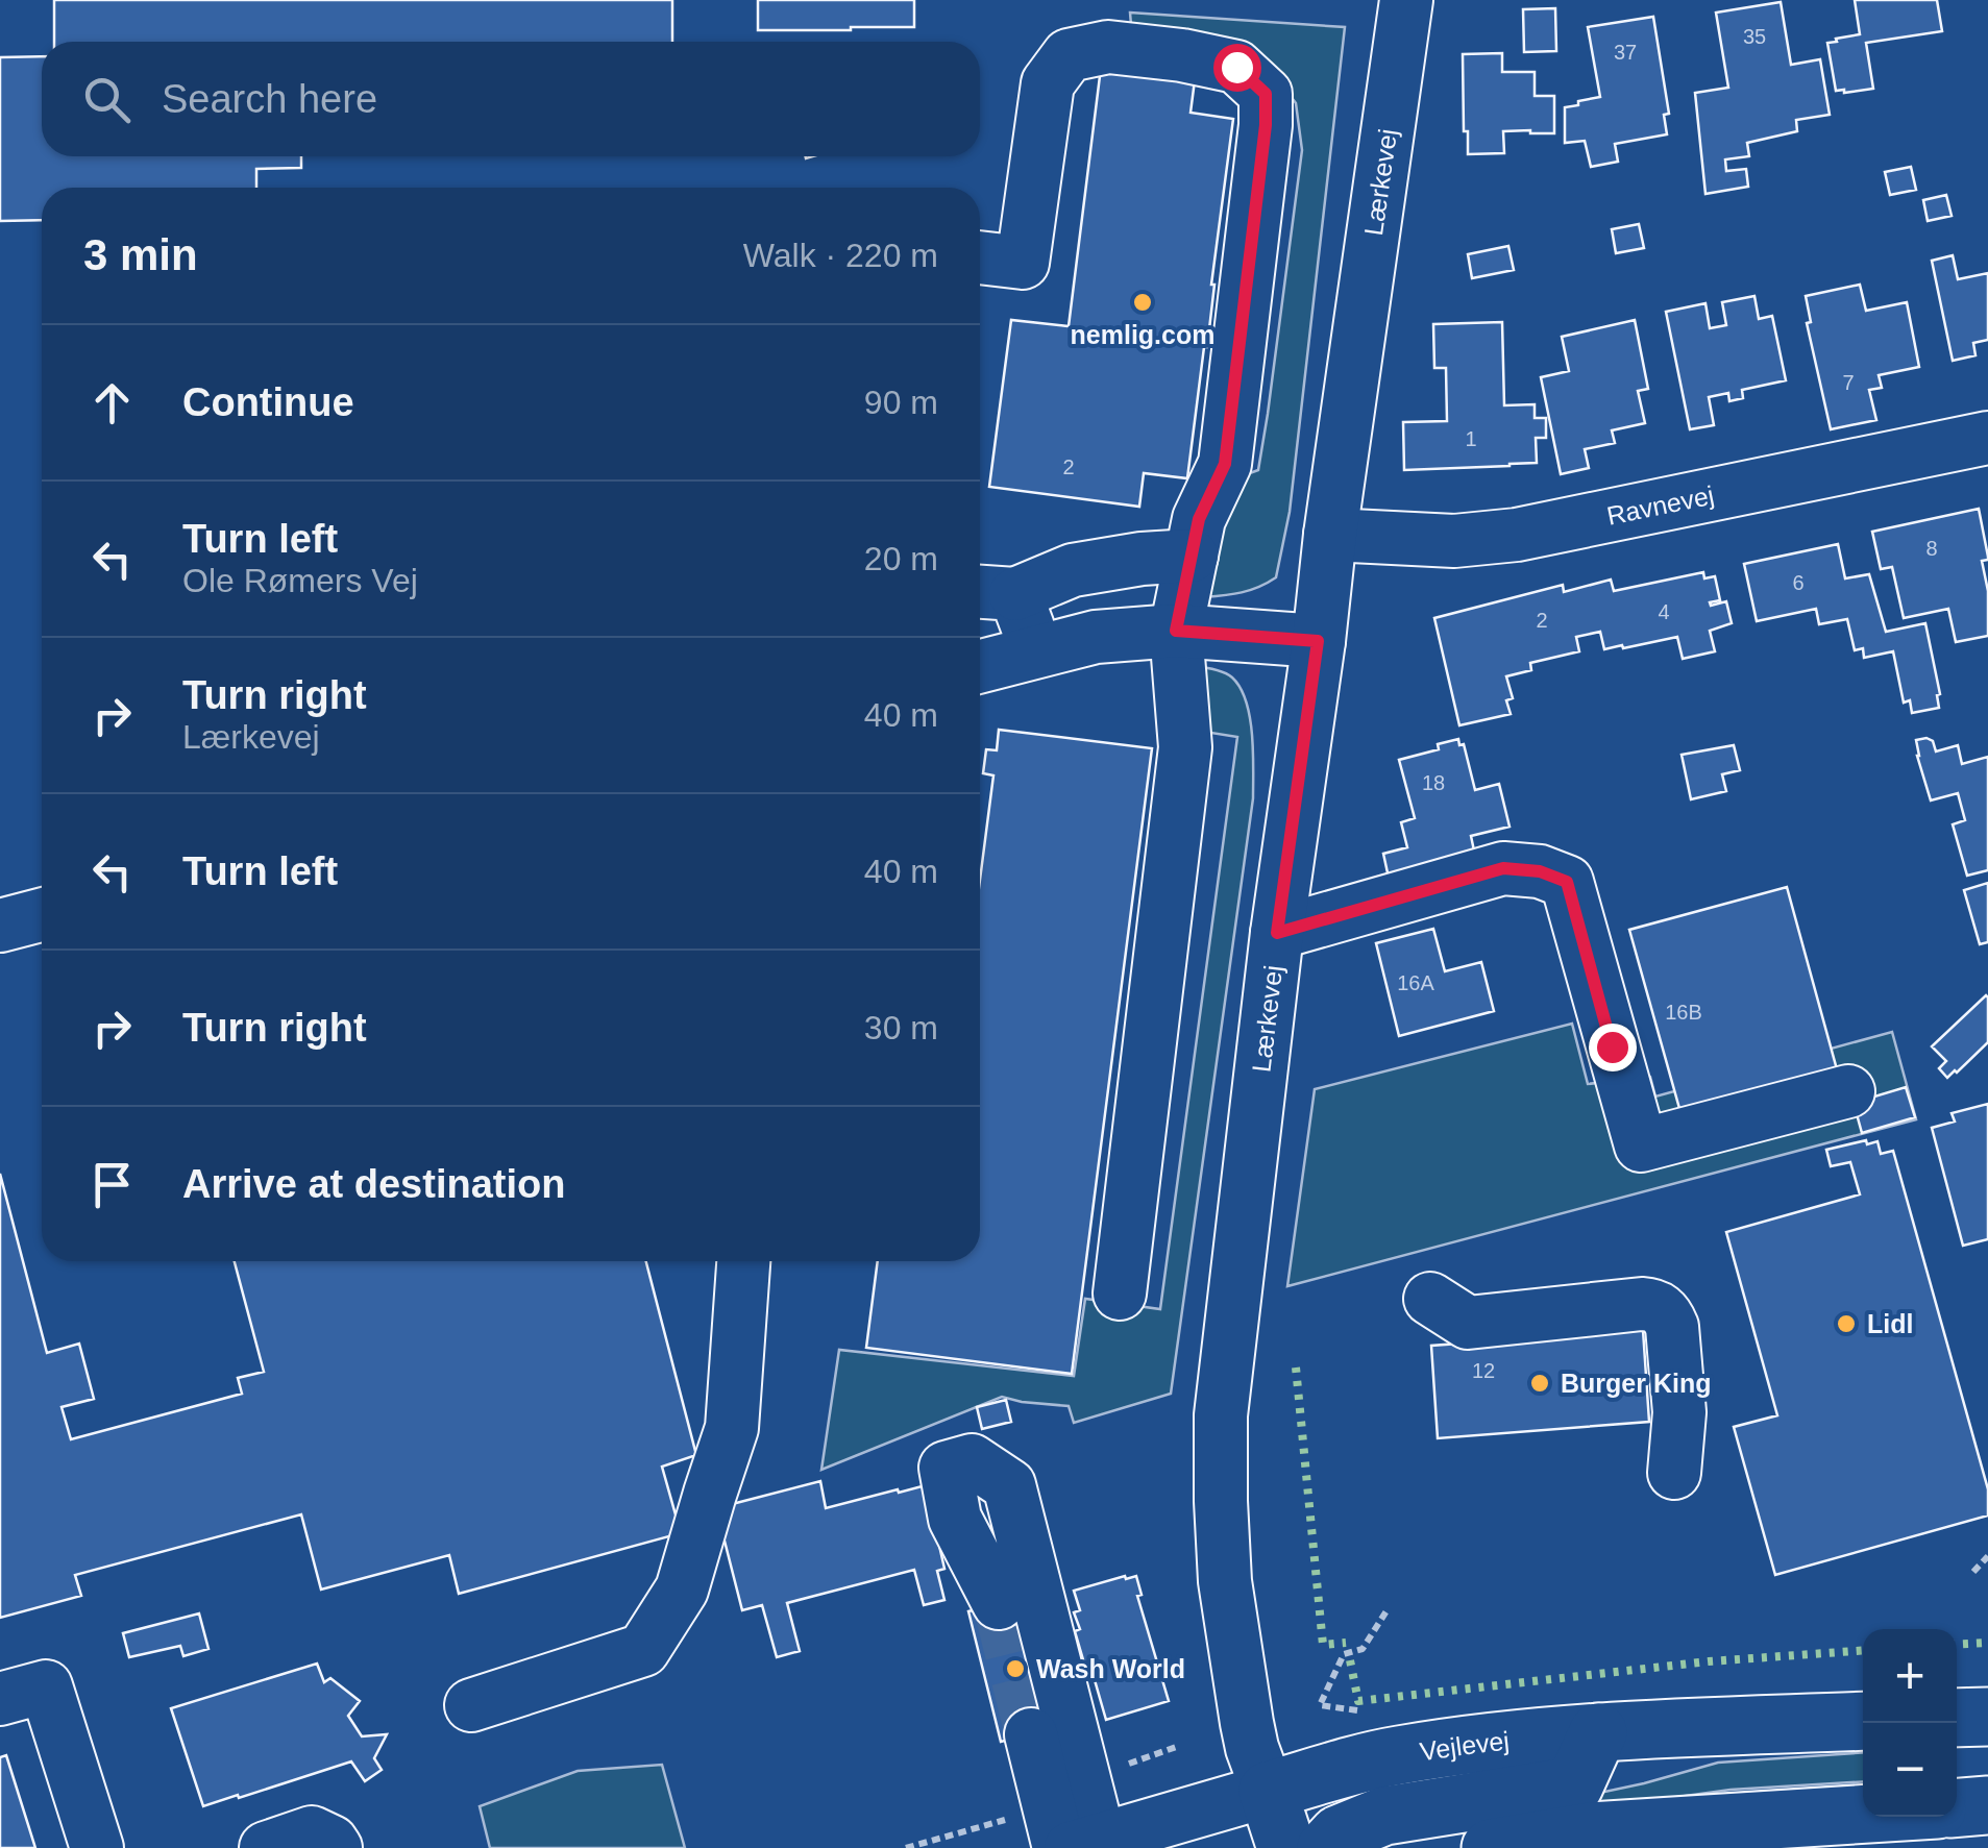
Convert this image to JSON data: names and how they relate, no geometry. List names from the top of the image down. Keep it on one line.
{"streets":{"main road":["Vejlevej"],"street":["Lærkevej","Ravnevej"]},"crossings":[["Lærkevej","Ravnevej"],["Lærkevej","Vejlevej"]],"places":["nemlig.com","Lidl","Burger King","Wash World"],"house_numbers":["35","37","7","1","2","8","6","4","2","18","16A","16B","12"],"page":{"search":"Search here","heading":["3 min","Walk · 220 m"],"list":[["Continue","90 m"],["Turn left","Ole Rømers Vej","20 m"],["Turn right","Lærkevej","40 m"],["Turn left","40 m"],["Turn right","30 m"],"Arrive at destination"],"map_buttons":["+","−"]}}
